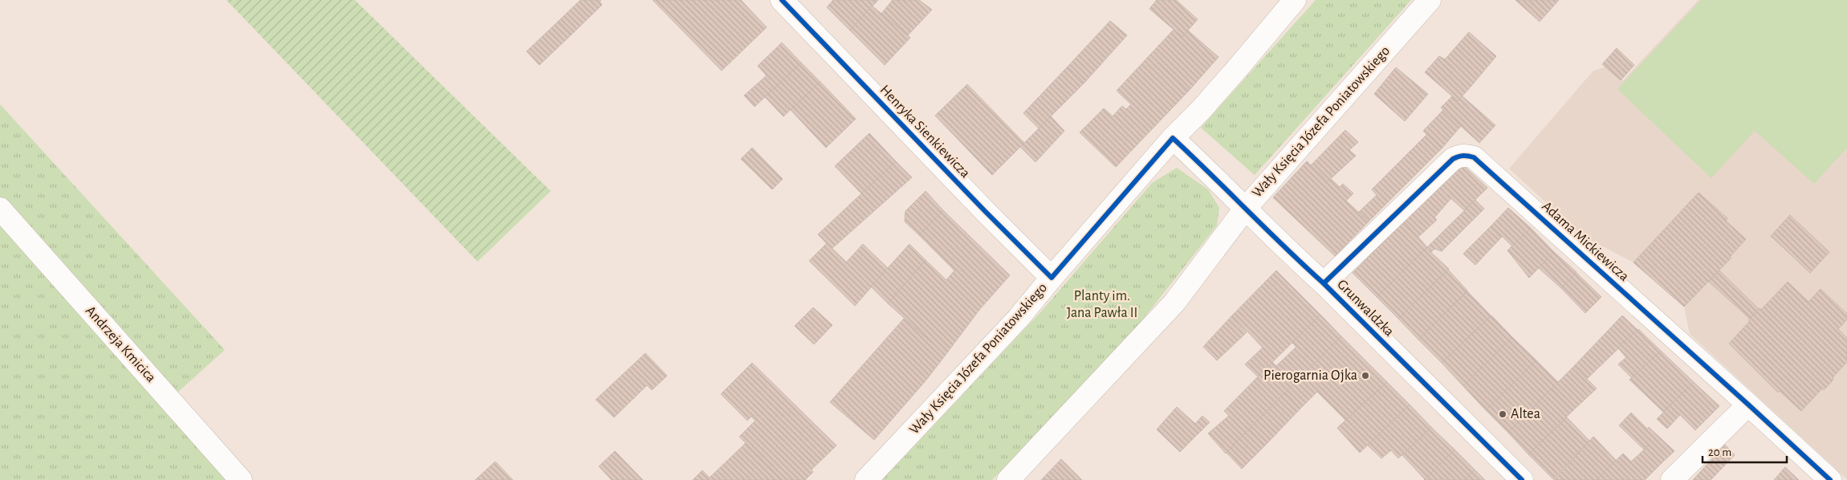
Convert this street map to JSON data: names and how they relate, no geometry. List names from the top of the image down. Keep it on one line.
{"streets":{"street":["Wały Księcia Józefa Poniatowskiego","Henryka Sienkiewicza","Adama Mickiewicza","Grunwaldzka","Andrzeja Kmicica"]},"crossings":[["Wały Księcia Józefa Poniatowskiego","Henryka Sienkiewicza"],["Wały Księcia Józefa Poniatowskiego","Grunwaldzka"],["Adama Mickiewicza","Grunwaldzka"]],"parks":["Planty im. Jana Pawła II"],"places":["Pierogarnia Ojka","Altea"],"scale_bar":"20 m"}
